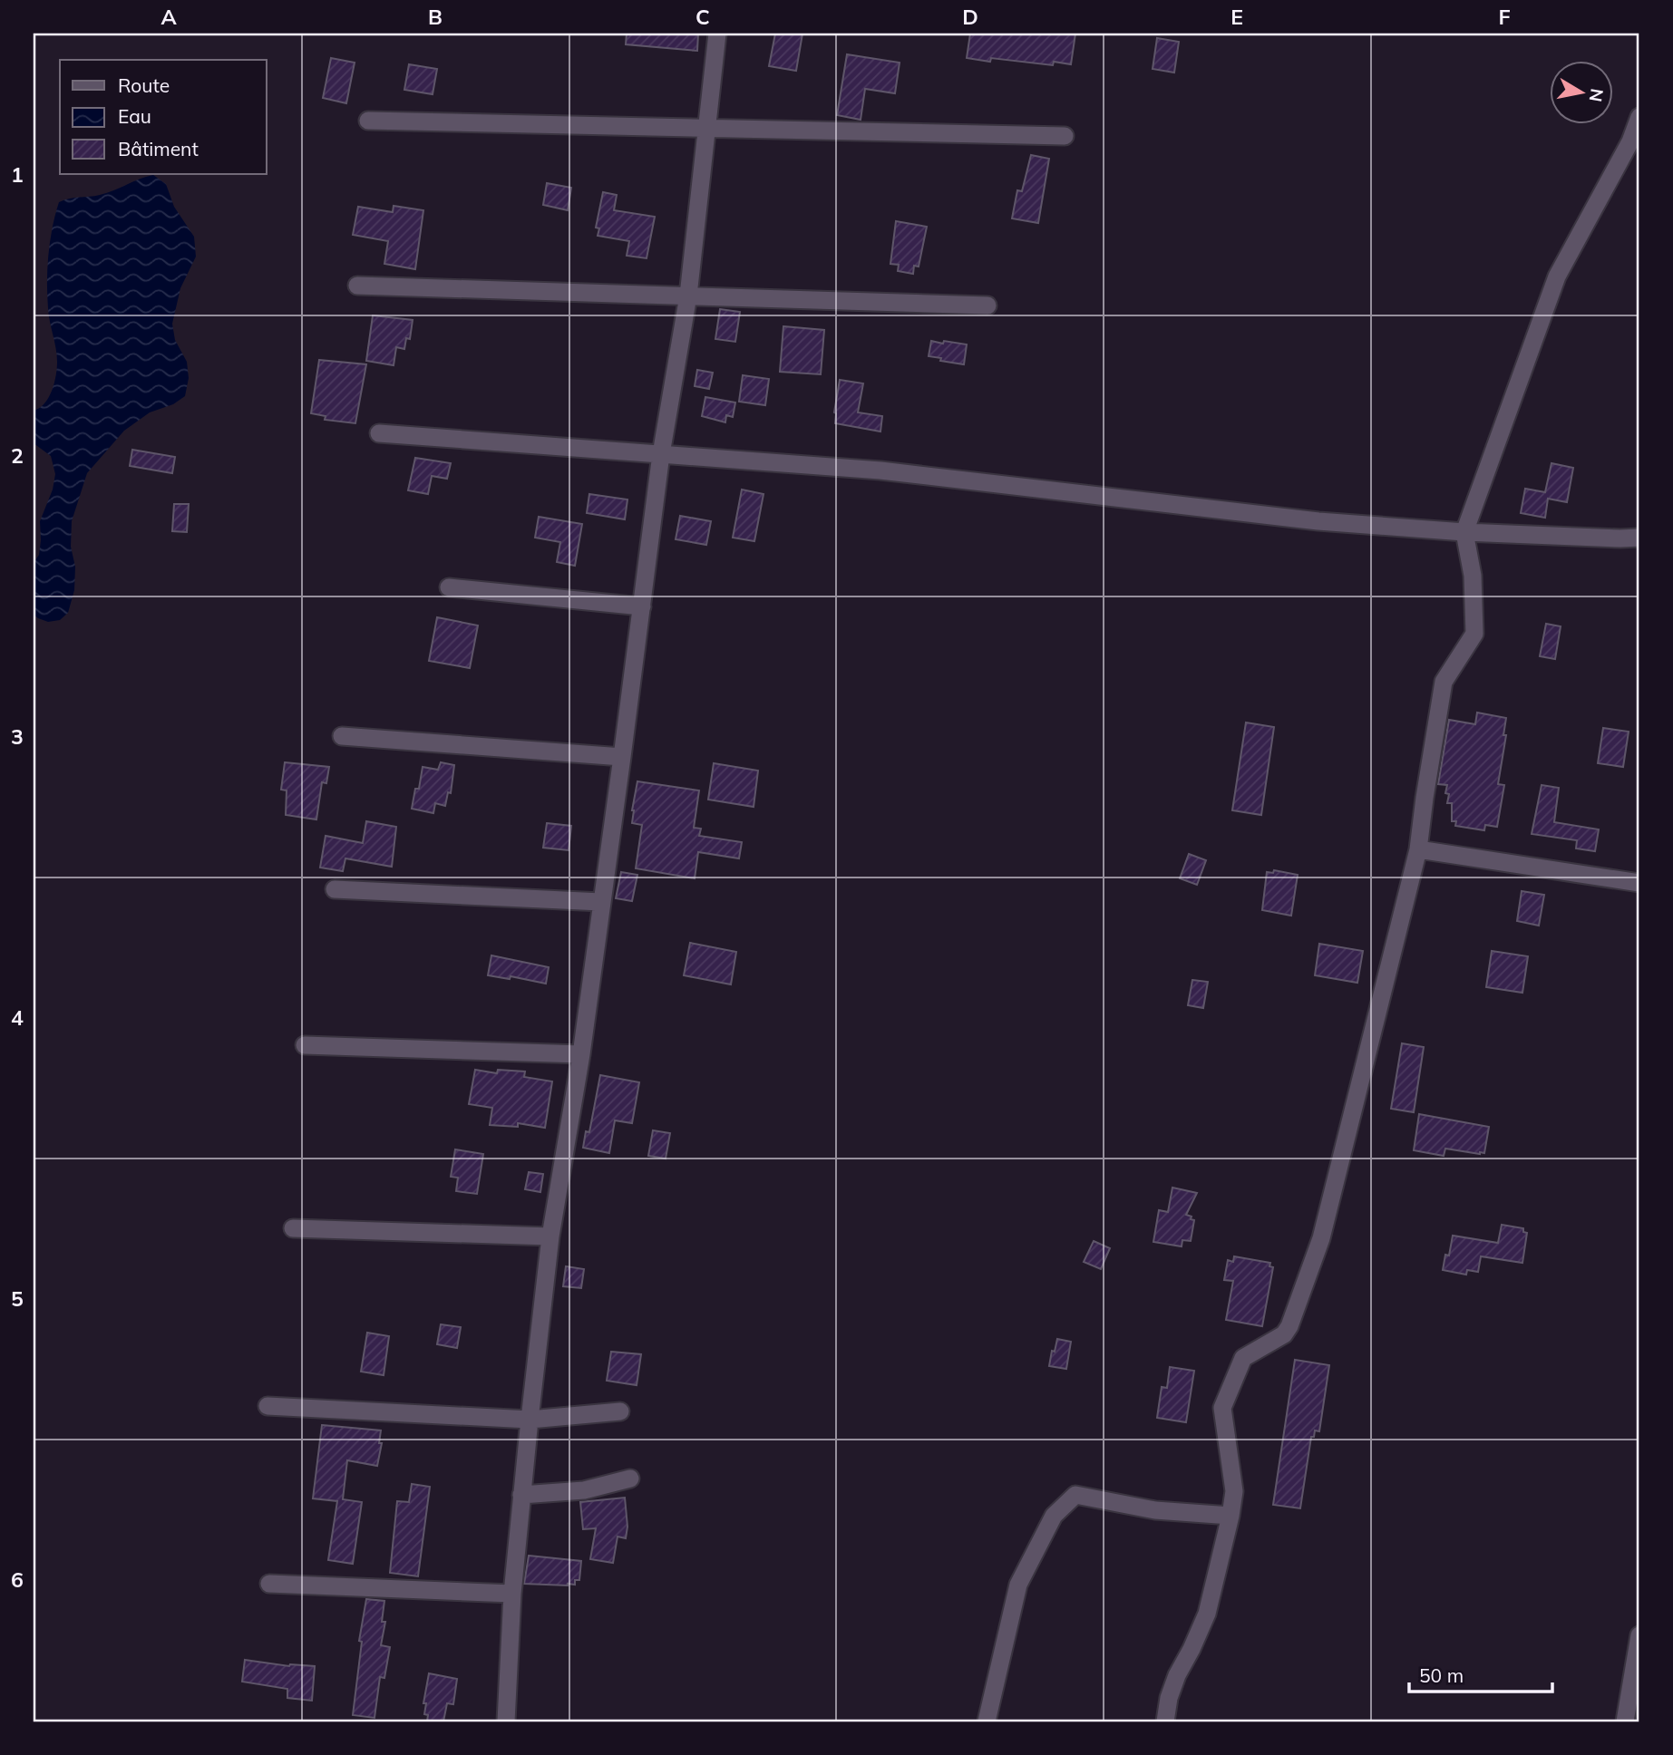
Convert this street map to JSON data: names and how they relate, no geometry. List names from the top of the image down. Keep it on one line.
{"legend":["Route","Eau","Bâtiment"],"scale_bar":"50 m","north":"right","grid":{"columns":["A","B","C","D","E","F"],"rows":["1","2","3","4","5","6"]}}
